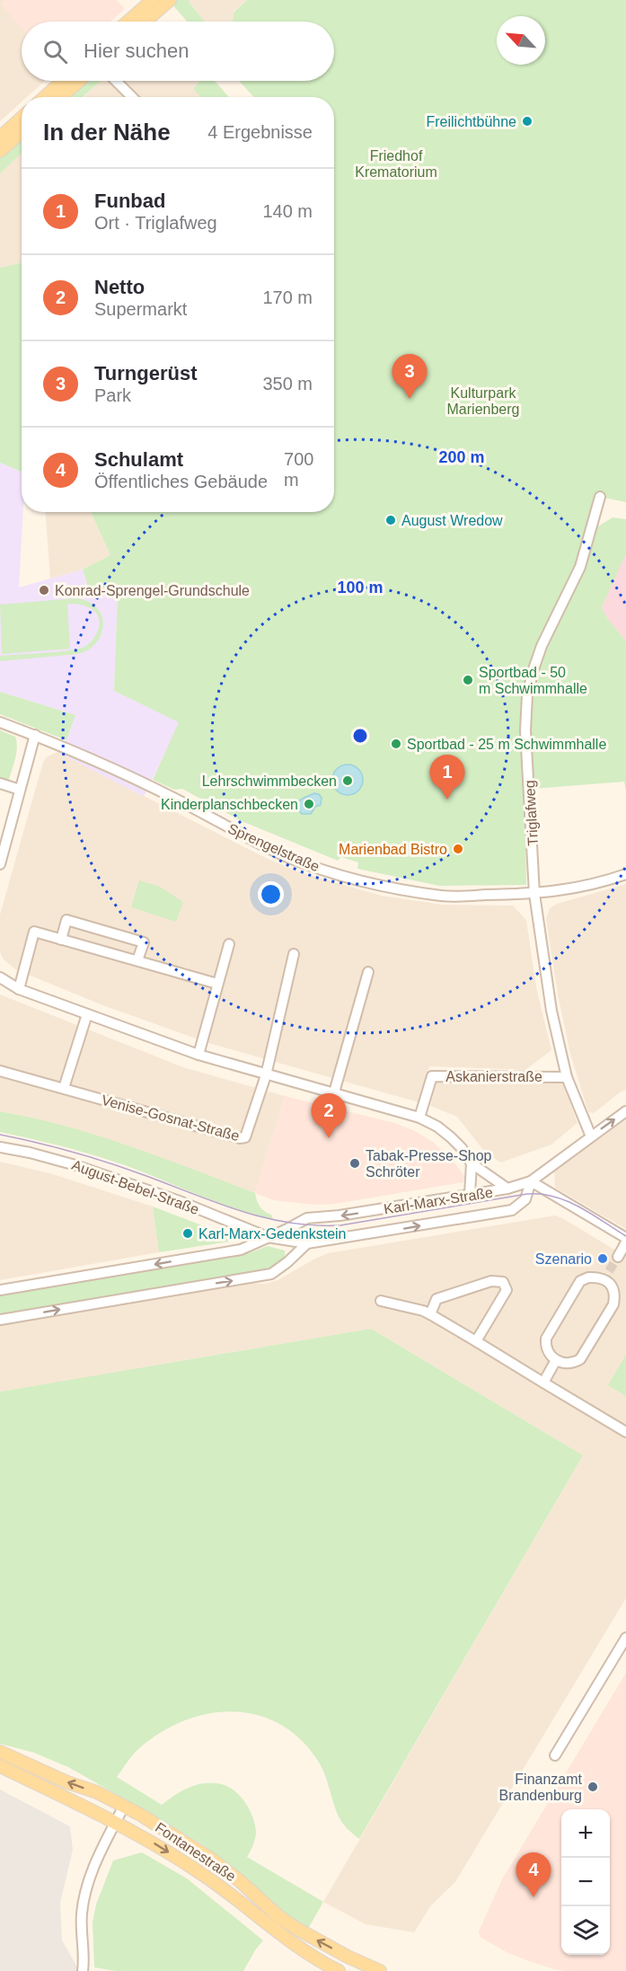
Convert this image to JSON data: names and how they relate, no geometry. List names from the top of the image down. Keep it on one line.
{"streets":{"main road":["Fontanestraße"],"street":["Triglafweg","Sprengelstraße","Askanierstraße","Venise-Gosnat-Straße","August-Bebel-Straße","Karl-Marx-Straße"]},"crossings":[["Triglafweg","Sprengelstraße"],["Triglafweg","Askanierstraße"],["August-Bebel-Straße","Karl-Marx-Straße"]],"parks":["Friedhof Krematorium","Kulturpark Marienberg"],"places":["Freilichtbühne","August Wredow","Konrad-Sprengel-Grundschule","Sportbad - 50 m Schwimmhalle","Sportbad - 25 m Schwimmhalle","Lehrschwimmbecken","Kinderplanschbecken","Marienbad Bistro","Tabak-Presse-Shop Schröter","Karl-Marx-Gedenkstein","Szenario","Finanzamt Brandenburg"],"north":"top left","page":{"search":"Hier suchen","heading":["In der Nähe","4 Ergebnisse"],"list":[{"mark":"1","name":"Funbad","note":"Ort · Triglafweg","value":"140 m"},{"mark":"2","name":"Netto","note":"Supermarkt","value":"170 m"},{"mark":"3","name":"Turngerüst","note":"Park","value":"350 m"},{"mark":"4","name":"Schulamt","note":"Öffentliches Gebäude","value":"700 m"}],"pins":["3","1","2","4"],"map_buttons":["+","−"]},"rings":["200 m","100 m"]}
